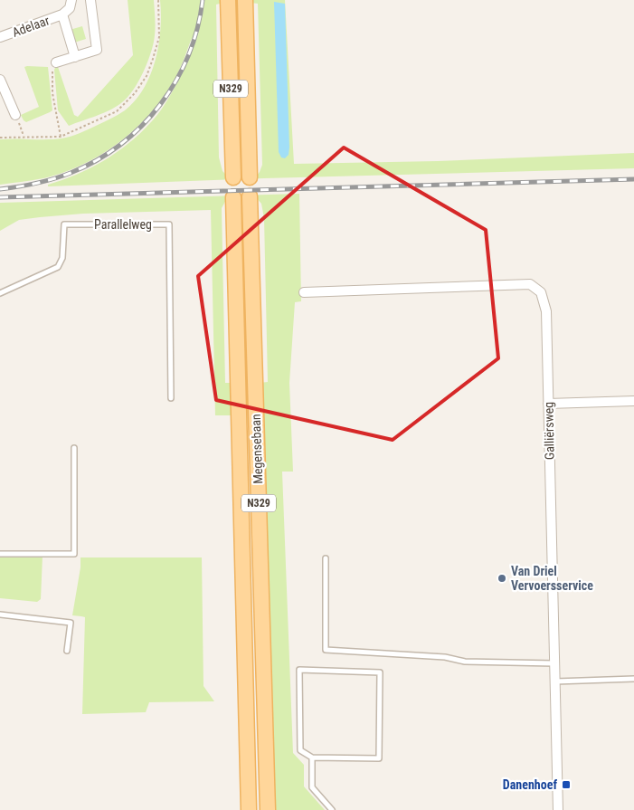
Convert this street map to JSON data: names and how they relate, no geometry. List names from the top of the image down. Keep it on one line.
{"streets":{"main road":["N329","Megensebaan"],"street":["Adelaar","Galliërsweg"],"lane":["Parallelweg"]},"places":{"other":["Van Driel Vervoersservice"],"transit":["Danenhoef"]}}
